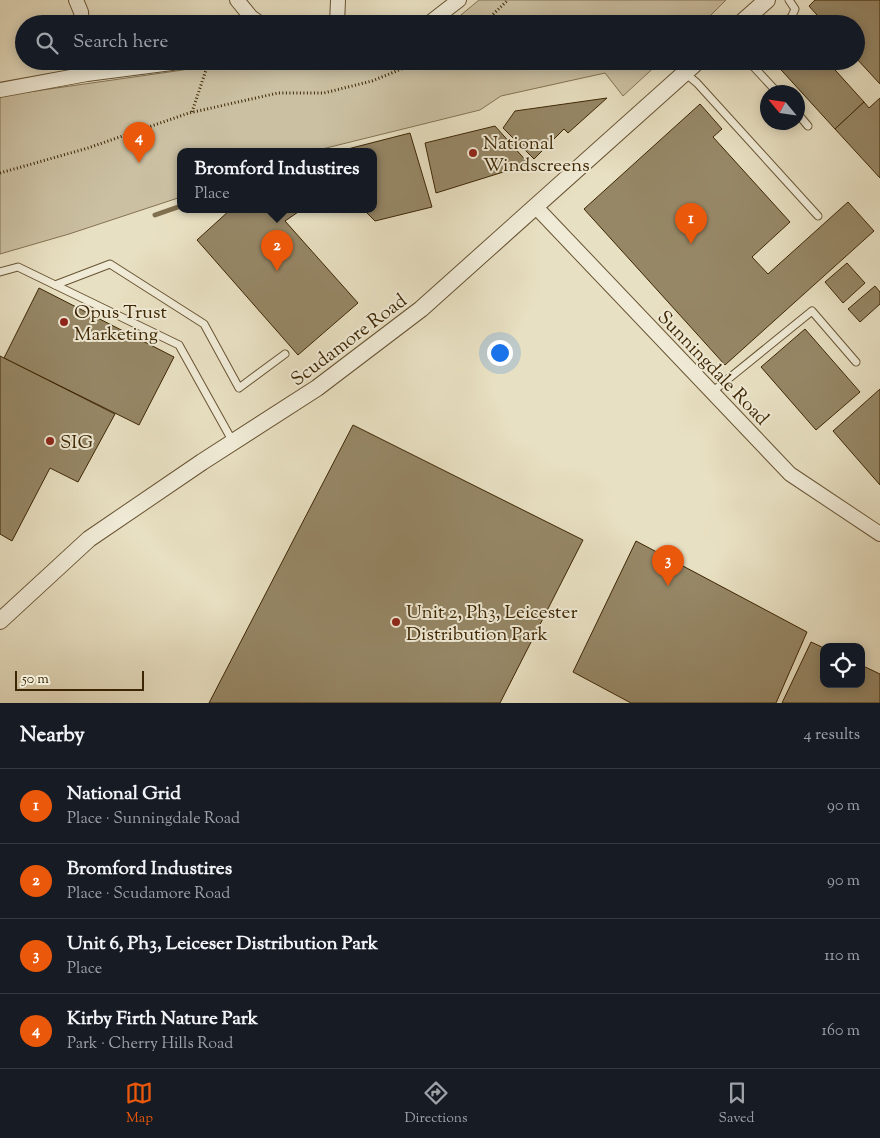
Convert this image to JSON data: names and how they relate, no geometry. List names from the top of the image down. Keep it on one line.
{"streets":{"street":["Scudamore Road","Sunningdale Road"]},"crossings":[["Scudamore Road","Sunningdale Road"]],"places":["National Windscreens","Opus Trust Marketing","SIG","Unit 2, Ph3, Leicester Distribution Park"],"scale_bar":"50 m","north":"top left","page":{"search":"Search here","pins":["4","1","2","3"],"popup":["Bromford Industires","Place"],"scale":"50 m","heading":["Nearby","4 results"],"list":[{"mark":"1","name":"National Grid","note":"Place · Sunningdale Road","value":"90 m"},{"mark":"2","name":"Bromford Industires","note":"Place · Scudamore Road","value":"90 m"},{"mark":"3","name":"Unit 6, Ph3, Leiceser Distribution Park","note":"Place","value":"110 m"},{"mark":"4","name":"Kirby Firth Nature Park","note":"Park · Cherry Hills Road","value":"160 m"}],"nav":["Map","Directions","Saved"]}}
